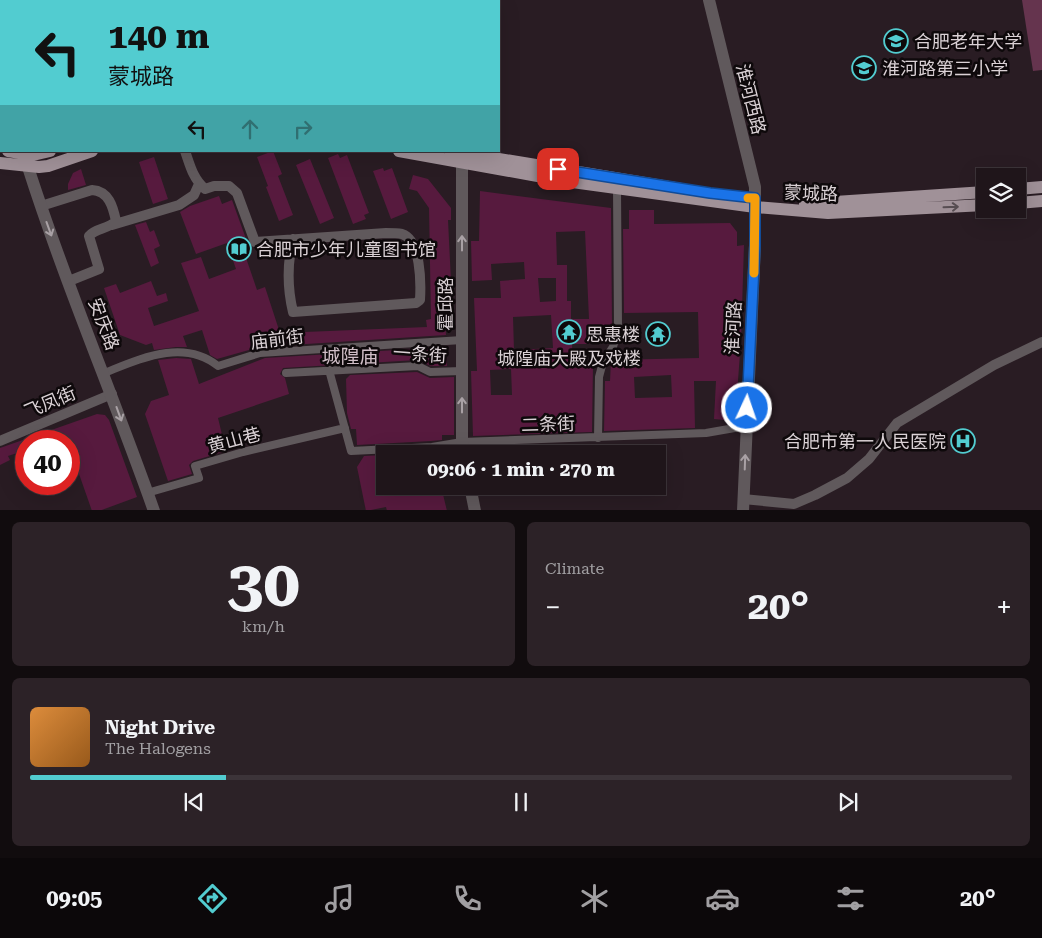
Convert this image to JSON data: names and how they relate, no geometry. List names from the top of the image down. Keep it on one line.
{"streets":{"main road":["蒙城路","安庆路"],"street":["淮河西路","霍邱路","淮河路","庙前街","一条街","飞凤街","二条街","黄山巷"]},"crossings":[["淮河西路","蒙城路"],["淮河西路","淮河路"],["蒙城路","霍邱路"],["蒙城路","淮河路"],["霍邱路","庙前街"],["霍邱路","一条街"],["安庆路","庙前街"],["安庆路","飞凤街"],["安庆路","黄山巷"],["淮河路","二条街"],["二条街","黄山巷"]],"one_way":["霍邱路","安庆路"],"districts":["城隍庙"],"places":{"school or university":["合肥老年大学","淮河路第三小学"],"library":["合肥市少年儿童图书馆"],"temple":["城隍庙大殿及戏楼","思惠楼"],"hospital":["合肥市第一人民医院"]},"page":{"turn":["140 m","蒙城路"],"limit":"40","trip":"09:06 · 1 min · 270 m","tile":[["30","km/h"],"Climate"],"heat":["−","20°","+"],"song":["Night Drive","The Halogens"],"tabs":["09:05","20°"]}}
